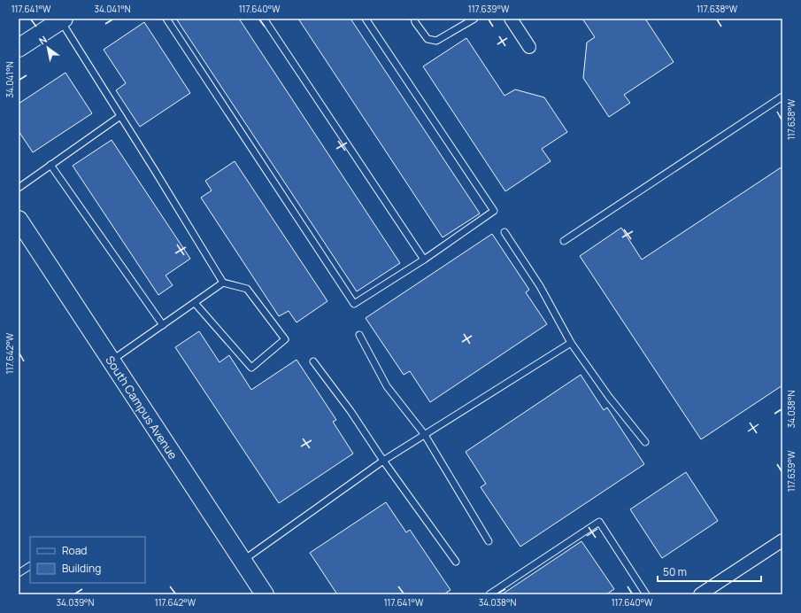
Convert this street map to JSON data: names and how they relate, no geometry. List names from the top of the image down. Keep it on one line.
{"streets":{"street":["South Campus Avenue"]},"legend":["Road","Building"],"scale_bar":"50 m","north":"top left","coordinates":["117.641°W","34.041°N","117.640°W","117.639°W","117.638°W","117.642°W","34.038°N","34.039°N"]}
